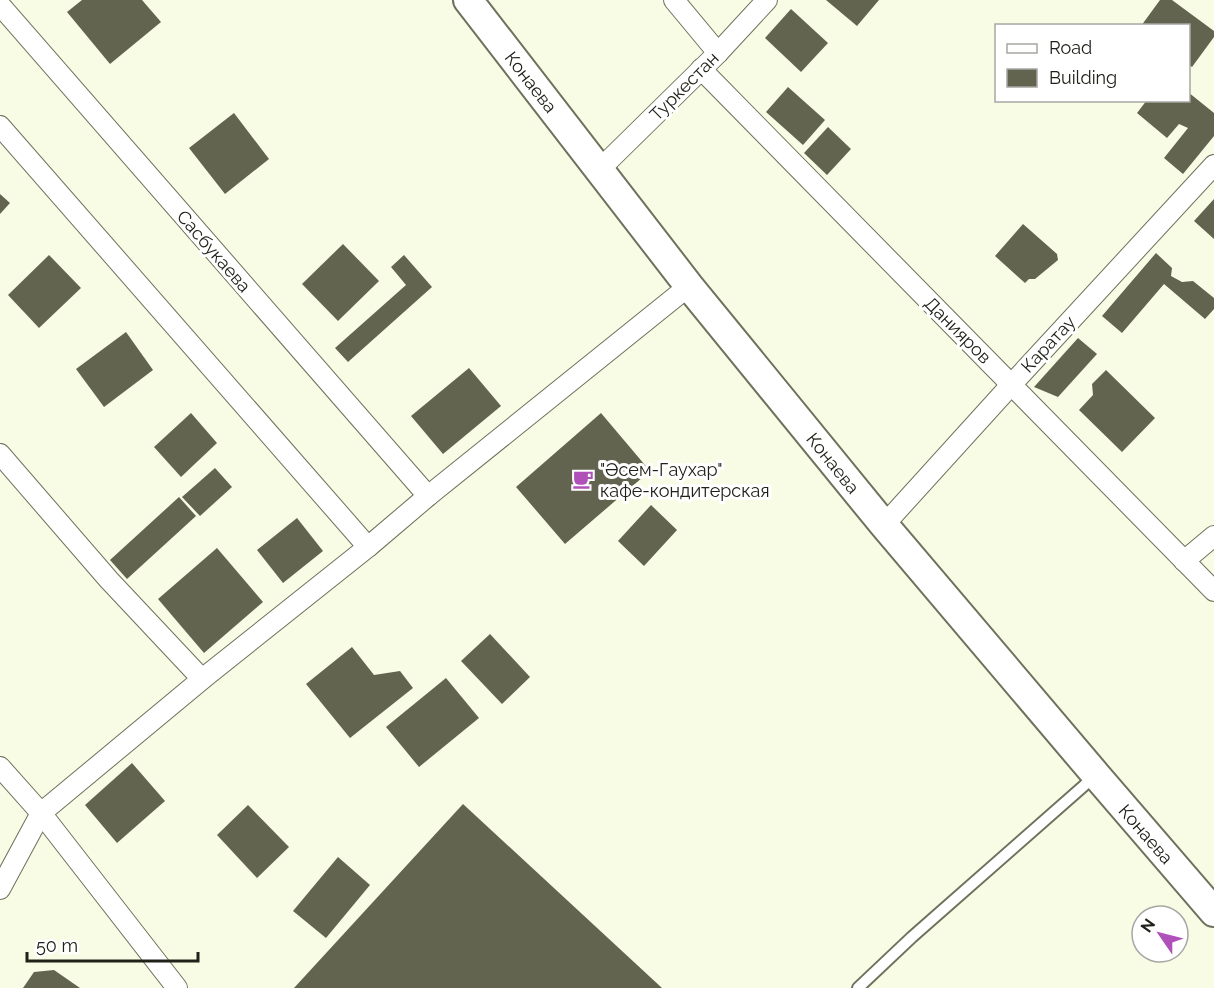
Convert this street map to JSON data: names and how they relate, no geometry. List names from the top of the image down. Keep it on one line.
{"streets":{"main road":["Конаева"],"street":["Туркестан","Сасбукаева","Данияров","Каратау"]},"crossings":[["Конаева","Туркестан"],["Конаева","Каратау"],["Туркестан","Данияров"],["Данияров","Каратау"]],"places":{"cafe":["\"Әсем-Гаухар\" кафе-кондитерская"]},"legend":["Road","Building"],"scale_bar":"50 m","north":"top left"}
